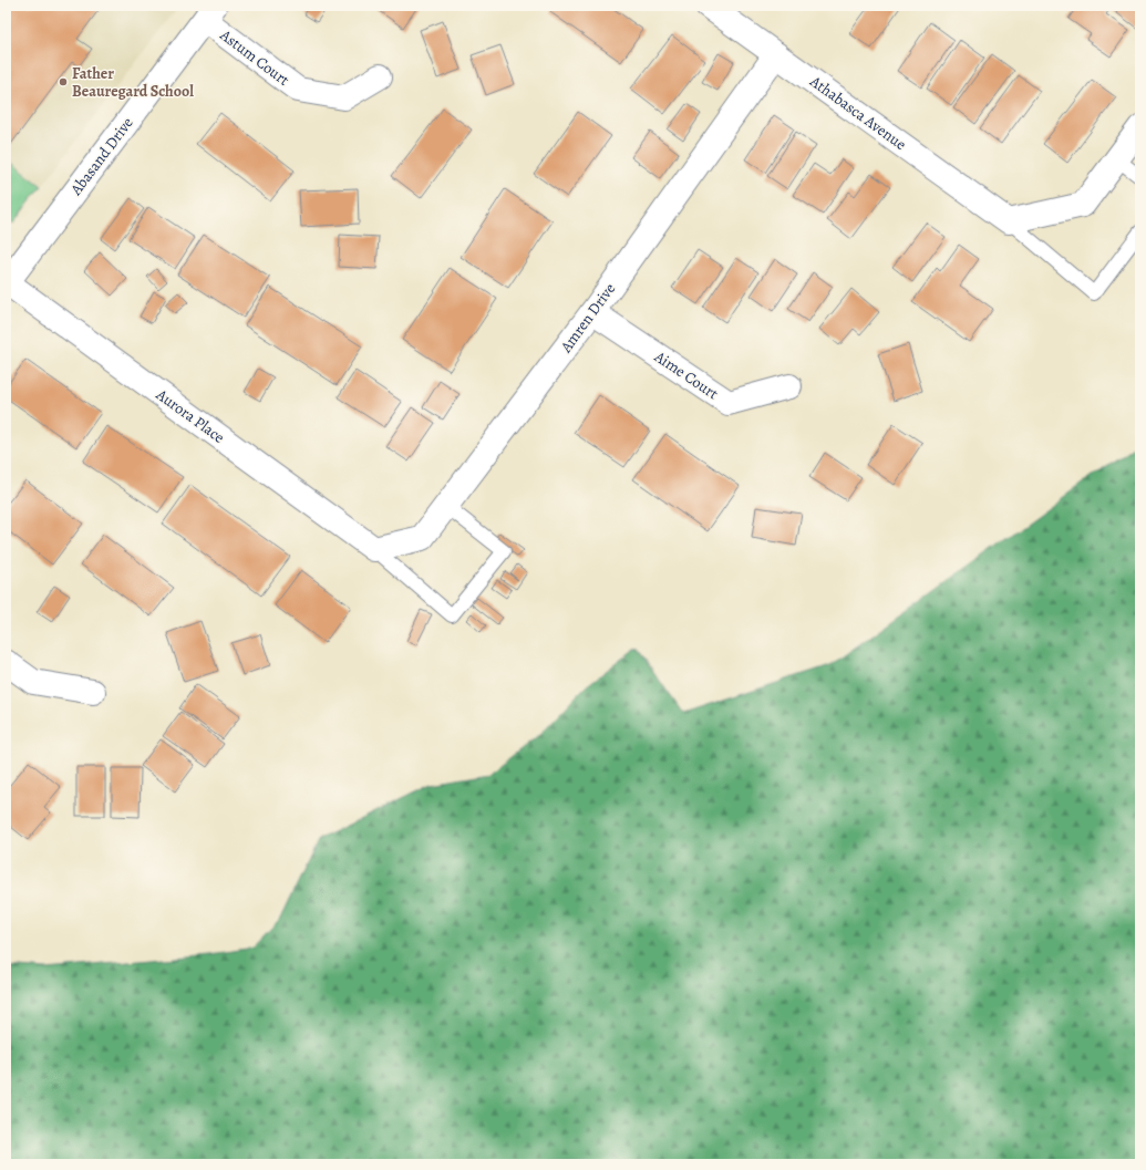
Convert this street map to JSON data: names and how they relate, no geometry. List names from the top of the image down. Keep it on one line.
{"streets":{"street":["Astum Court","Athabasca Avenue","Abasand Drive","Amren Drive","Aime Court","Aurora Place"]},"crossings":[["Astum Court","Abasand Drive"],["Athabasca Avenue","Amren Drive"],["Abasand Drive","Aurora Place"],["Amren Drive","Aime Court"],["Amren Drive","Aurora Place"]],"places":["Father Beauregard School"]}
